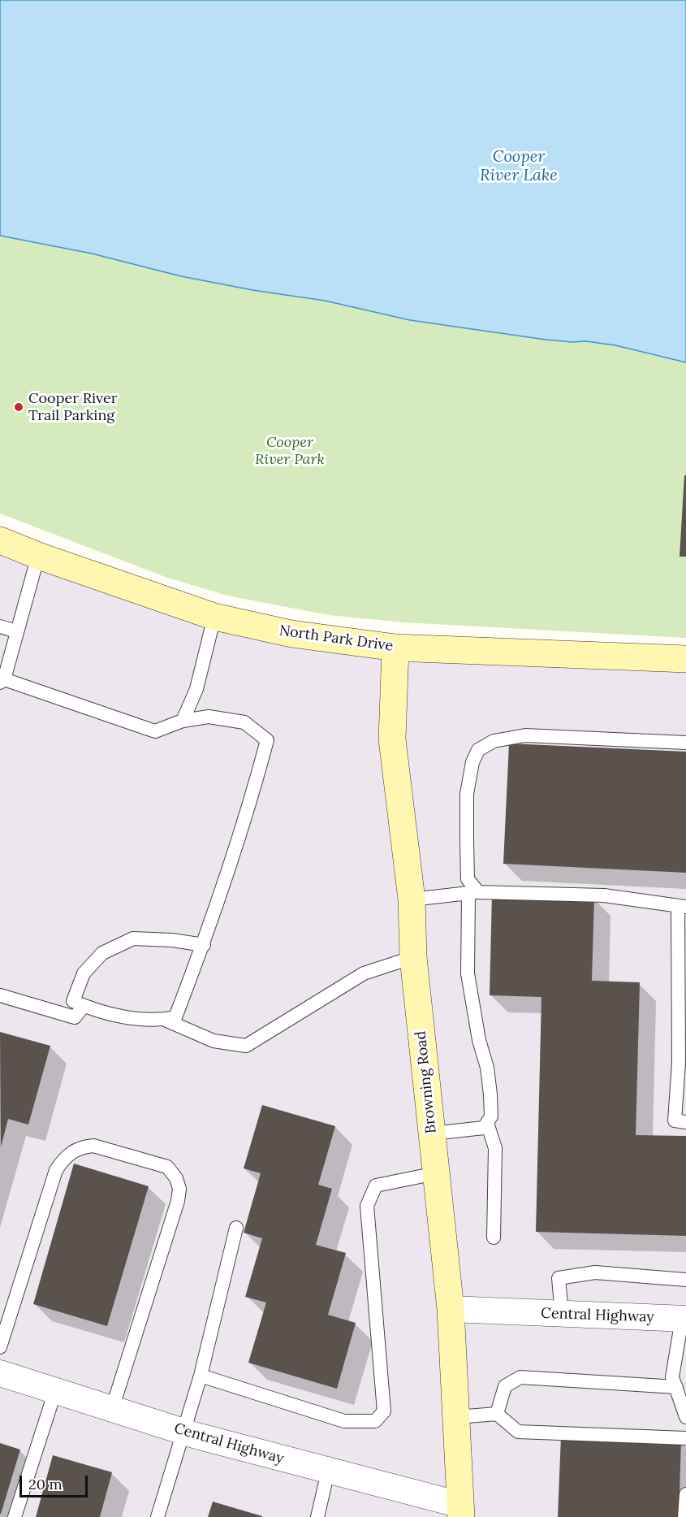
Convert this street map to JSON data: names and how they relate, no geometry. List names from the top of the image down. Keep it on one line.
{"streets":{"street":["North Park Drive","Browning Road","Central Highway"]},"crossings":[["North Park Drive","Browning Road"],["Browning Road","Central Highway"]],"water":["Cooper River Lake"],"parks":["Cooper River Park"],"places":["Cooper River Trail Parking"],"scale_bar":"20 m"}
